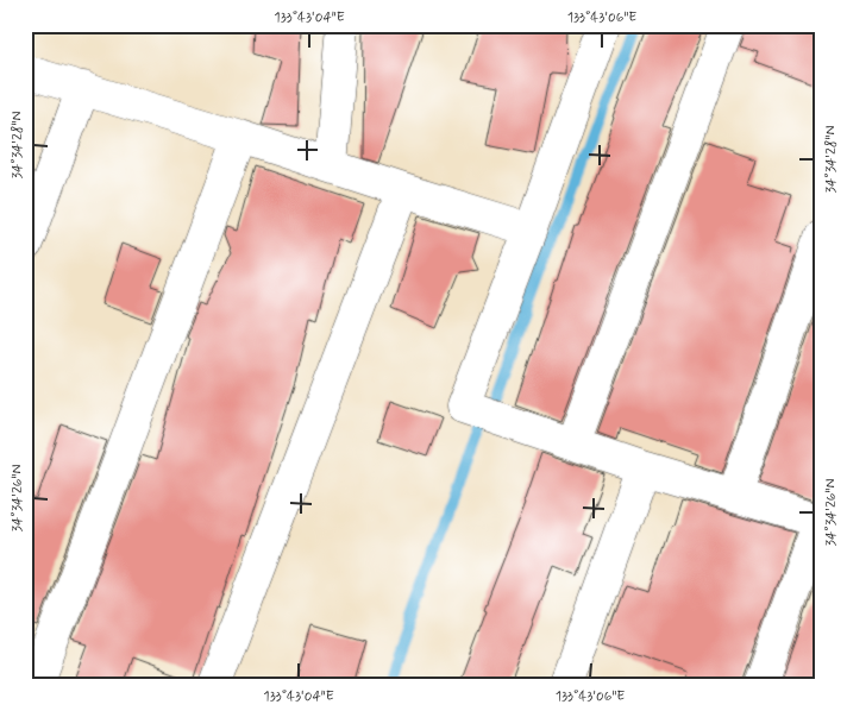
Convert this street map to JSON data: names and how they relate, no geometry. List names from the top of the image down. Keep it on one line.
{"coordinates":["133°43'04\"E","133°43'06\"E","34°34'28\"N","34°34'26\"N"]}
